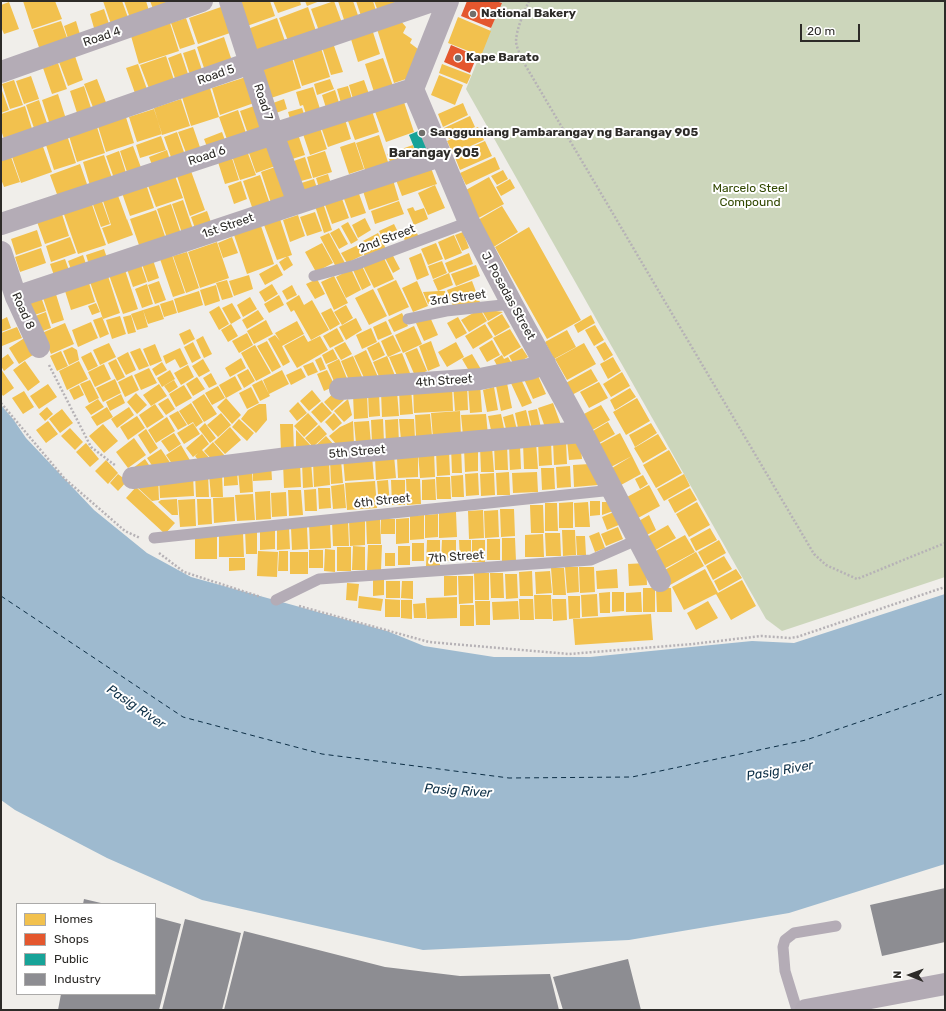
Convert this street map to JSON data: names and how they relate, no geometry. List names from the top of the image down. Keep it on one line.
{"streets":{"street":["Road 4","Road 5","Road 7","Road 6","1st Street","J. Posadas Street","Road 8","4th Street","5th Street"],"lane":["2nd Street","3rd Street","6th Street","7th Street"]},"crossings":[["Road 5","Road 7"],["Road 7","Road 6"],["Road 7","1st Street"],["Road 6","J. Posadas Street"],["1st Street","J. Posadas Street"],["1st Street","Road 8"],["2nd Street","J. Posadas Street"],["J. Posadas Street","3rd Street"],["J. Posadas Street","4th Street"],["J. Posadas Street","5th Street"],["J. Posadas Street","6th Street"],["J. Posadas Street","7th Street"]],"districts":["Barangay 905"],"water":["Pasig River"],"parks":["Marcelo Steel Compound"],"places":["National Bakery","Kape Barato","Sangguniang Pambarangay ng Barangay 905"],"legend":["Homes","Shops","Public","Industry"],"scale_bar":"20 m","north":"left"}
